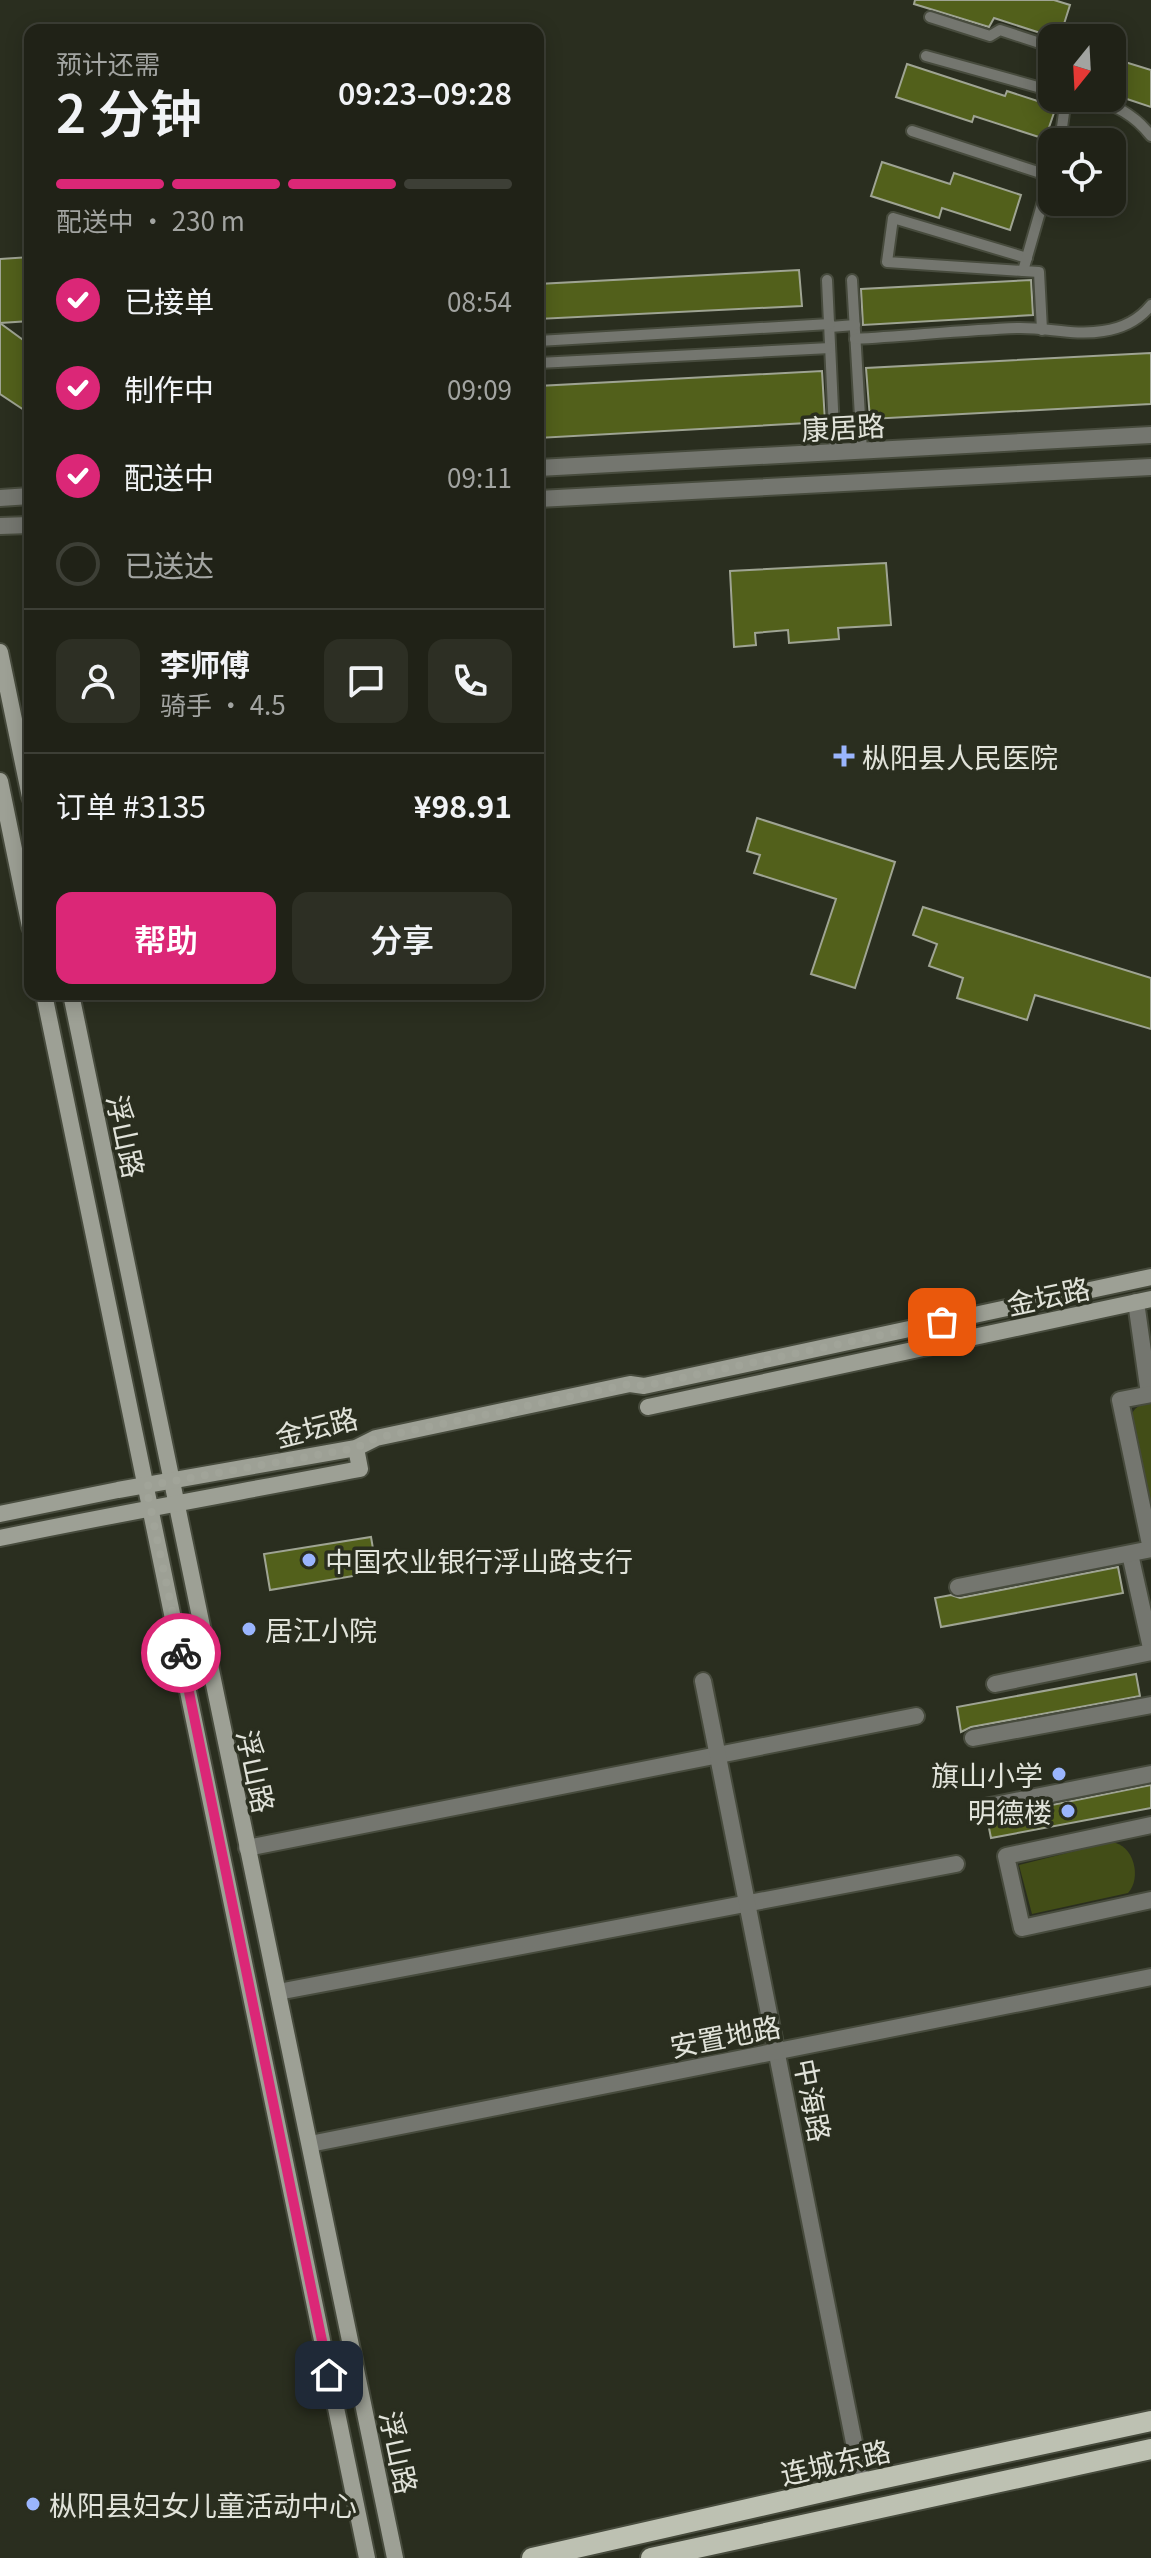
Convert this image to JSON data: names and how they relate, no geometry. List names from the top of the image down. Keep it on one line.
{"streets":{"main road":["浮山路","金坛路","连城东路"],"street":["康居路","安置地路","中海路"]},"crossings":[["浮山路","金坛路"],["浮山路","安置地路"],["安置地路","中海路"],["中海路","连城东路"]],"places":{"health":["枞阳县人民医院"],"other":["中国农业银行浮山路支行","居江小院","旗山小学","明德楼","枞阳县妇女儿童活动中心"]},"north":"bottom","page":{"heading":["2 分钟","预计还需","09:23–09:28"],"panel":["李师傅","骑手 · 4.5","订单 #3135","¥98.91"],"bar":"配送中 · 230 m","list":[["已接单","08:54"],["制作中","09:09"],["配送中","09:11"],"已送达"],"buttons":["帮助","分享"]}}
